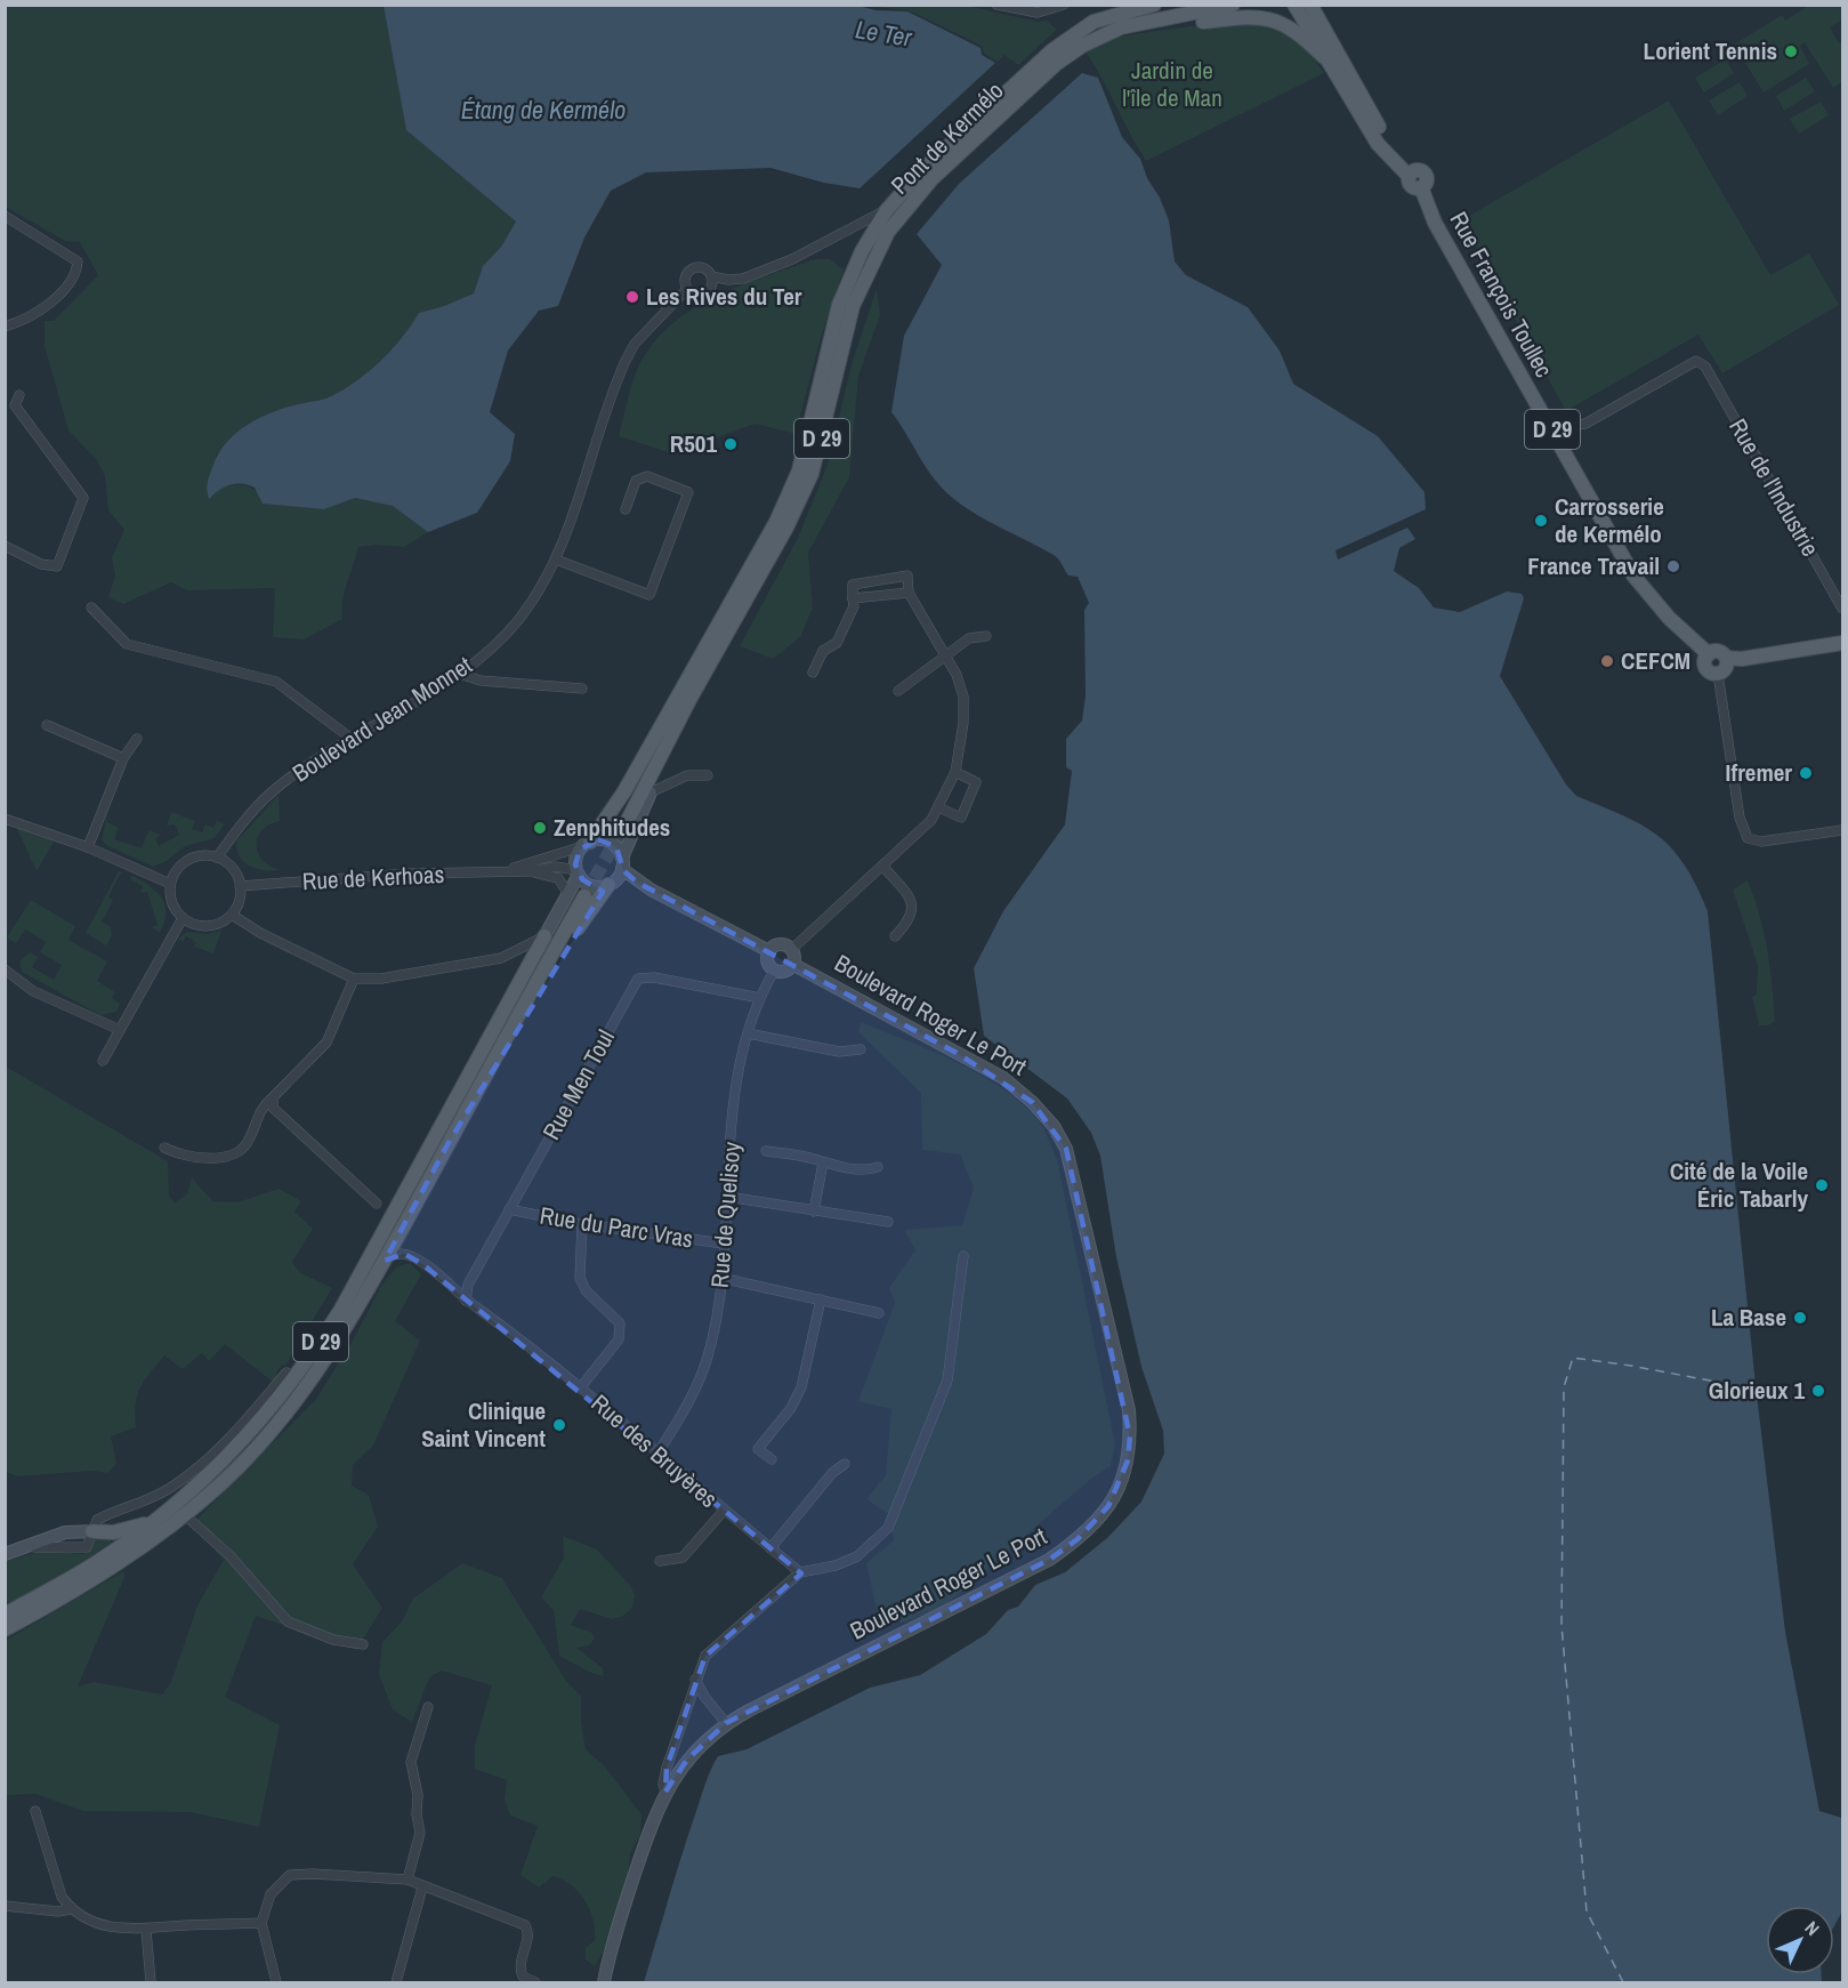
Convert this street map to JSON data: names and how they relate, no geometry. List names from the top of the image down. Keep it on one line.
{"streets":{"main road":["Pont de Kermélo","Rue François Toullec","D 29"],"street":["Rue de l'Industrie","Boulevard Jean Monnet","Rue de Kerhoas","Boulevard Roger Le Port","Rue Men Toul","Rue de Quelisoy","Rue du Parc Vras","Rue des Bruyères"]},"crossings":[["Pont de Kermélo","D 29"],["Rue François Toullec","Rue de l'Industrie"],["D 29","Rue des Bruyères"],["Boulevard Jean Monnet","Rue de Kerhoas"],["Boulevard Roger Le Port","Rue de Quelisoy"],["Rue Men Toul","Rue de Quelisoy"],["Rue Men Toul","Rue du Parc Vras"],["Rue Men Toul","Rue des Bruyères"],["Rue de Quelisoy","Rue du Parc Vras"],["Rue de Quelisoy","Rue des Bruyères"]],"water":["Le Ter","Étang de Kermélo"],"parks":["Jardin de l'île de Man"],"places":["Lorient Tennis","Les Rives du Ter","R501","Carrosserie de Kermélo","France Travail","CEFCM","Ifremer","Zenphitudes","Cité de la Voile Éric Tabarly","La Base","Glorieux 1","Clinique Saint Vincent"],"north":"top right"}
